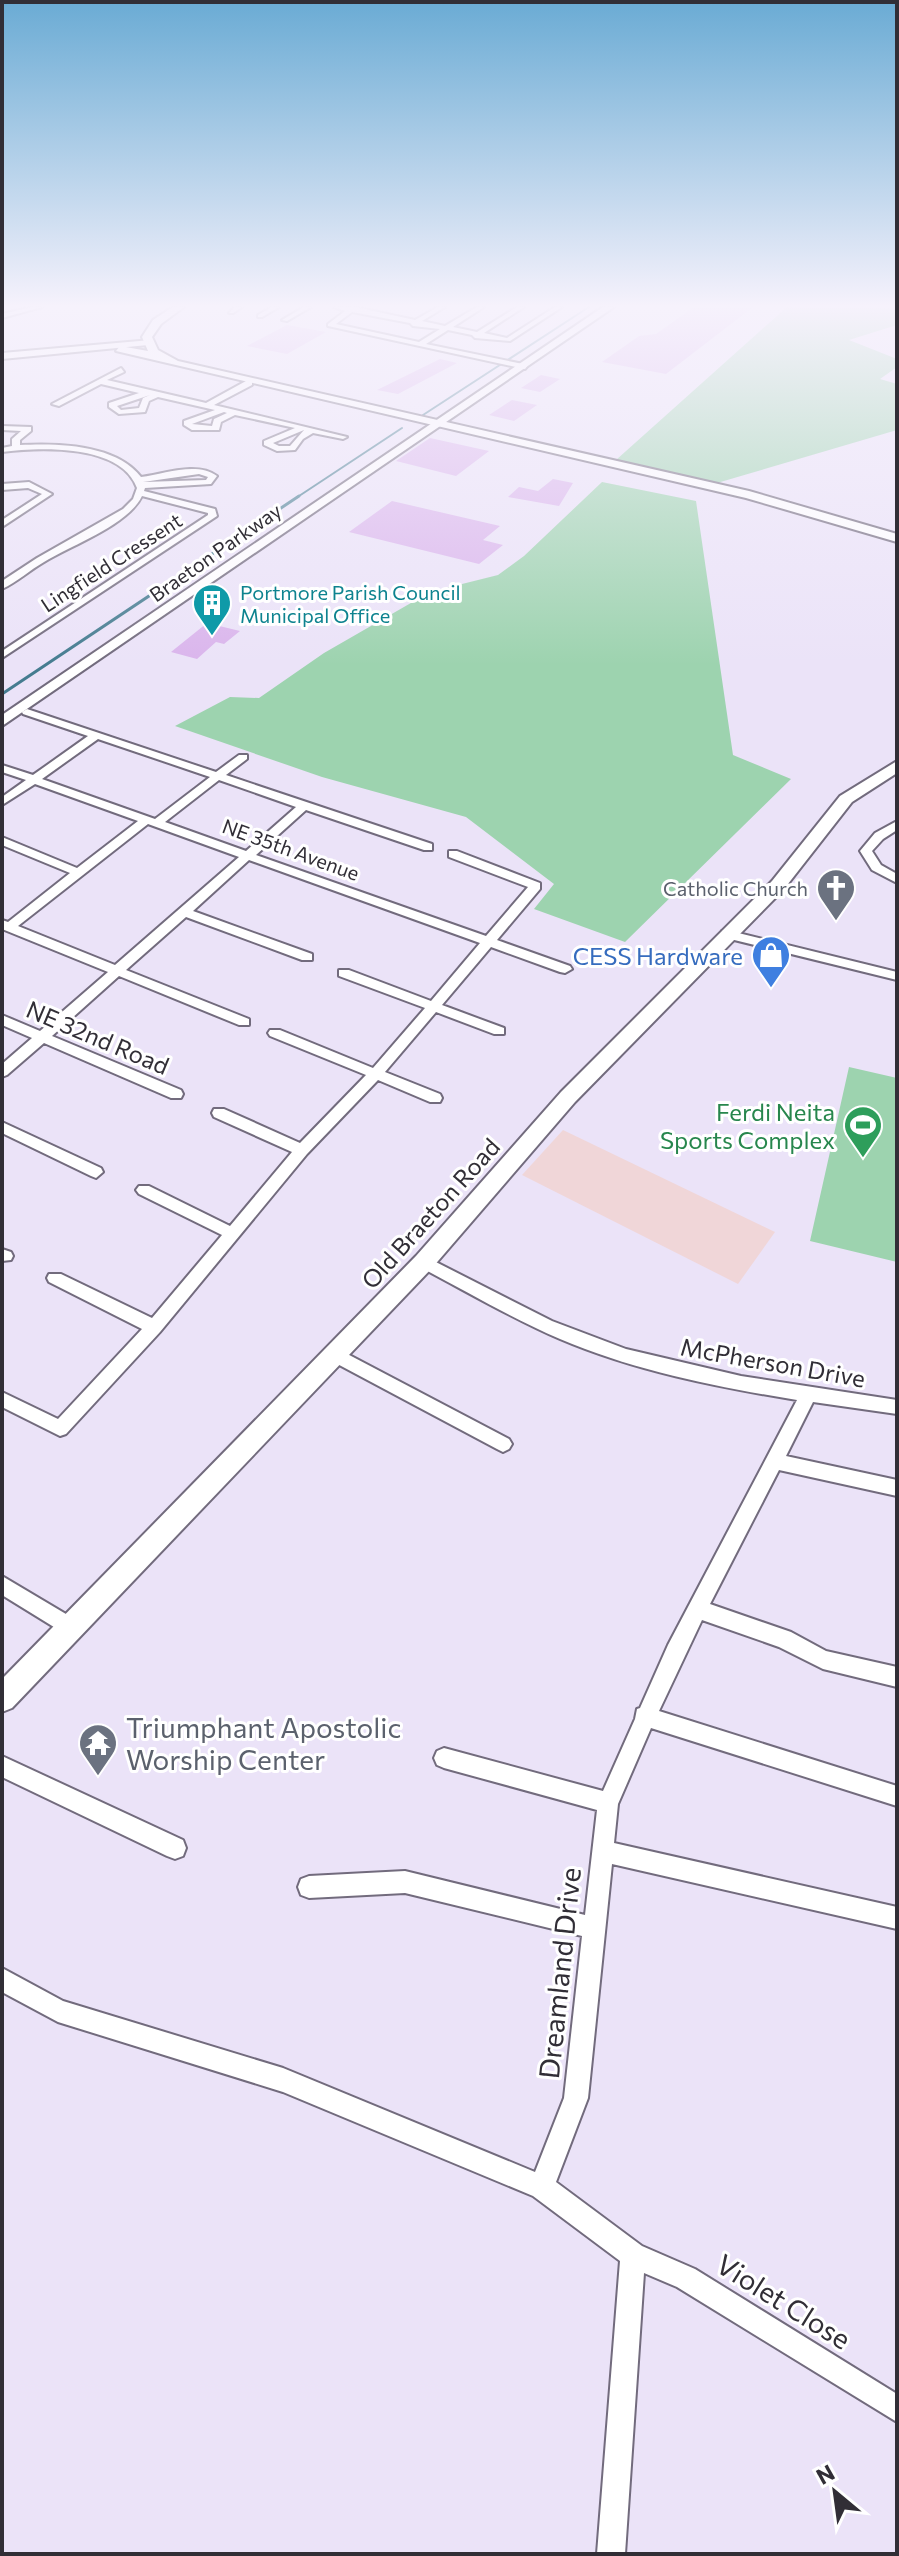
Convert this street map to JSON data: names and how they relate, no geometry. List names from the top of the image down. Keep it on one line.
{"streets":{"street":["Braeton Parkway","Lingfield Cressent","NE 35th Avenue","NE 32nd Road","Old Braeton Road","McPherson Drive","Dreamland Drive","Violet Close"]},"crossings":[["Old Braeton Road","McPherson Drive"],["McPherson Drive","Dreamland Drive"]],"places":{"building":["Portmore Parish Council Municipal Office"],"church":["Catholic Church"],"shop":["CESS Hardware"],"sports":["Ferdi Neita Sports Complex"],"temple":["Triumphant Apostolic Worship Center"]},"north":"top left"}
